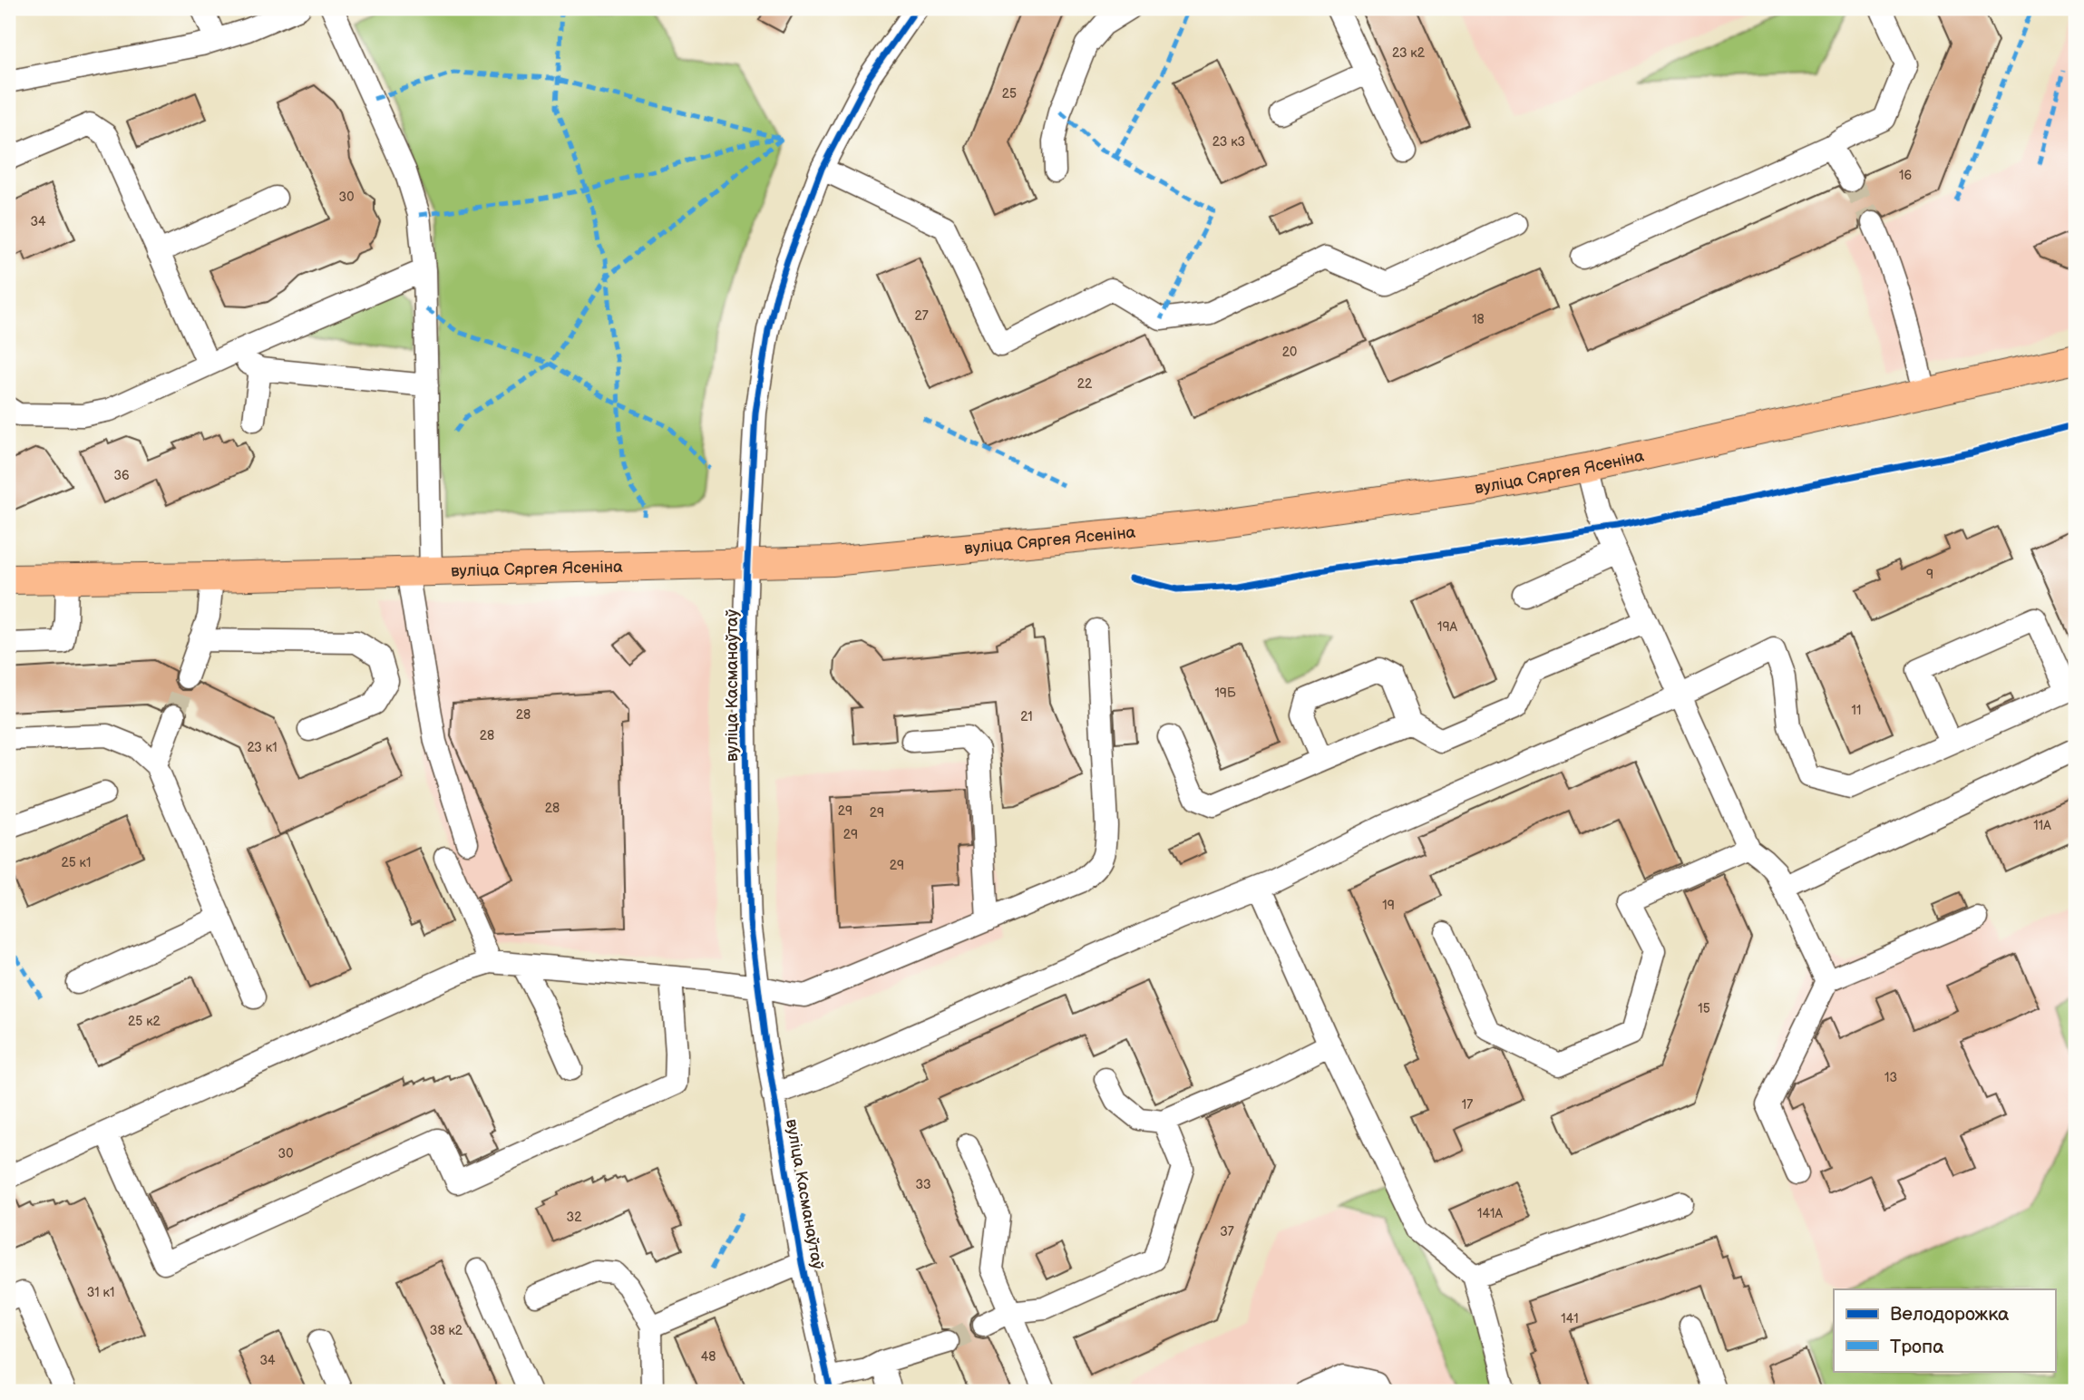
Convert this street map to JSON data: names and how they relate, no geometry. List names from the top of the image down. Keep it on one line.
{"streets":{"main road":["вуліца Сяргея Ясеніна"],"street":["вуліца Касманаўтаў"]},"crossings":[["вуліца Сяргея Ясеніна","вуліца Касманаўтаў"]],"house_numbers":["23 к2","25","23 к3","16","30","34","27","18","20","22","36","9","19А","19Б","11","28","21","28","23 к1","28","29","29","11А","29","25 к1","29","19","15","25 к2","13","17","30","33","141А","32","37","31 к1","141","38 к2","48","34"],"legend":["Велодорожка","Тропа"]}
